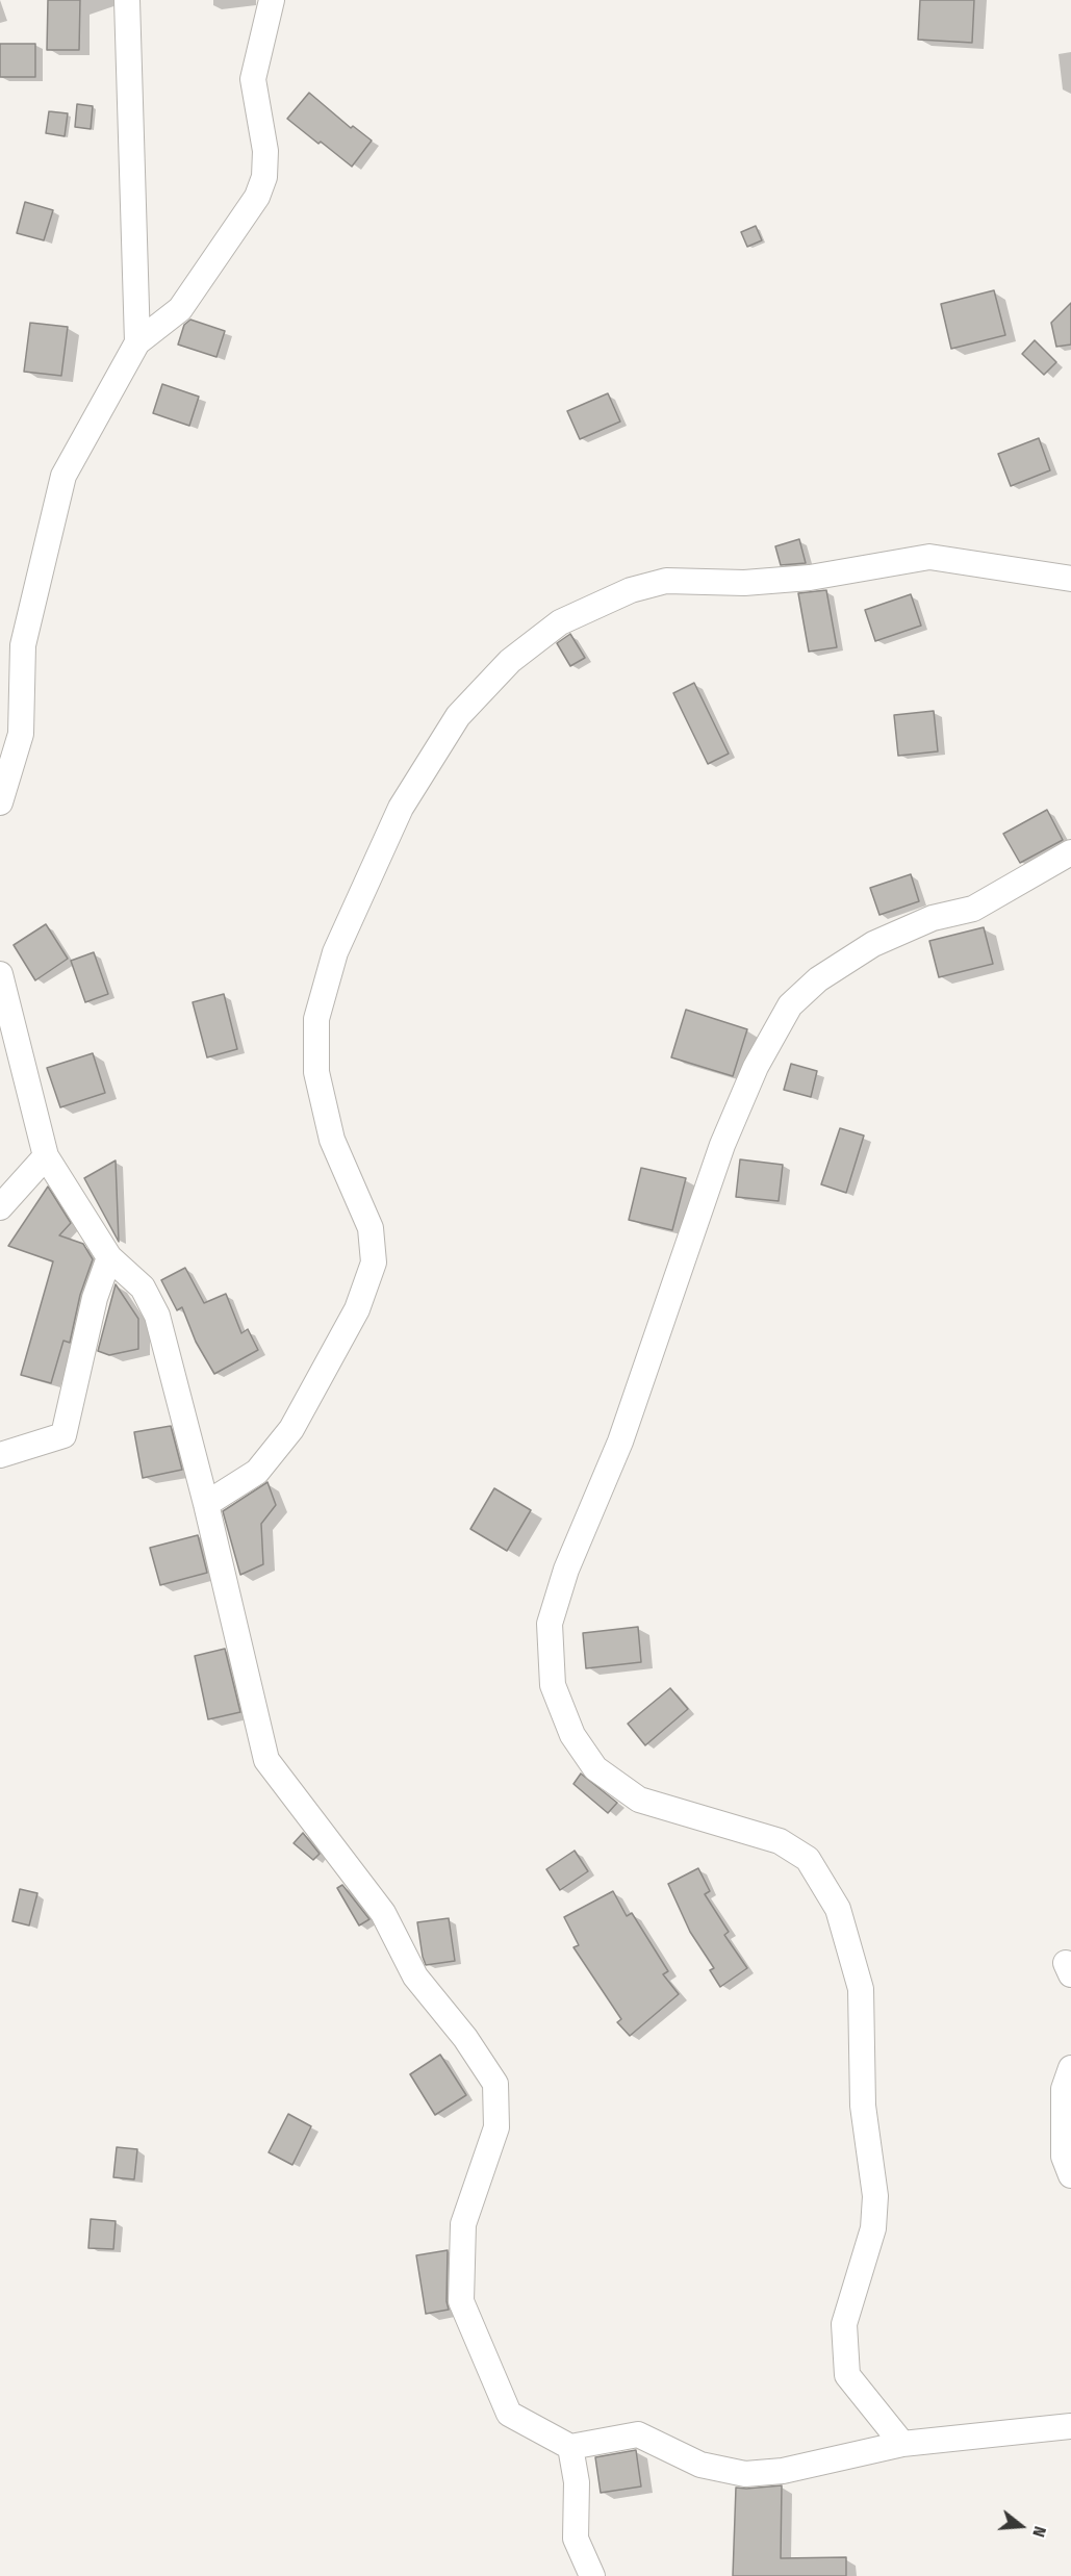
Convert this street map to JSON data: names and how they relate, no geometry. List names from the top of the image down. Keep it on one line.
{"north":"right"}
